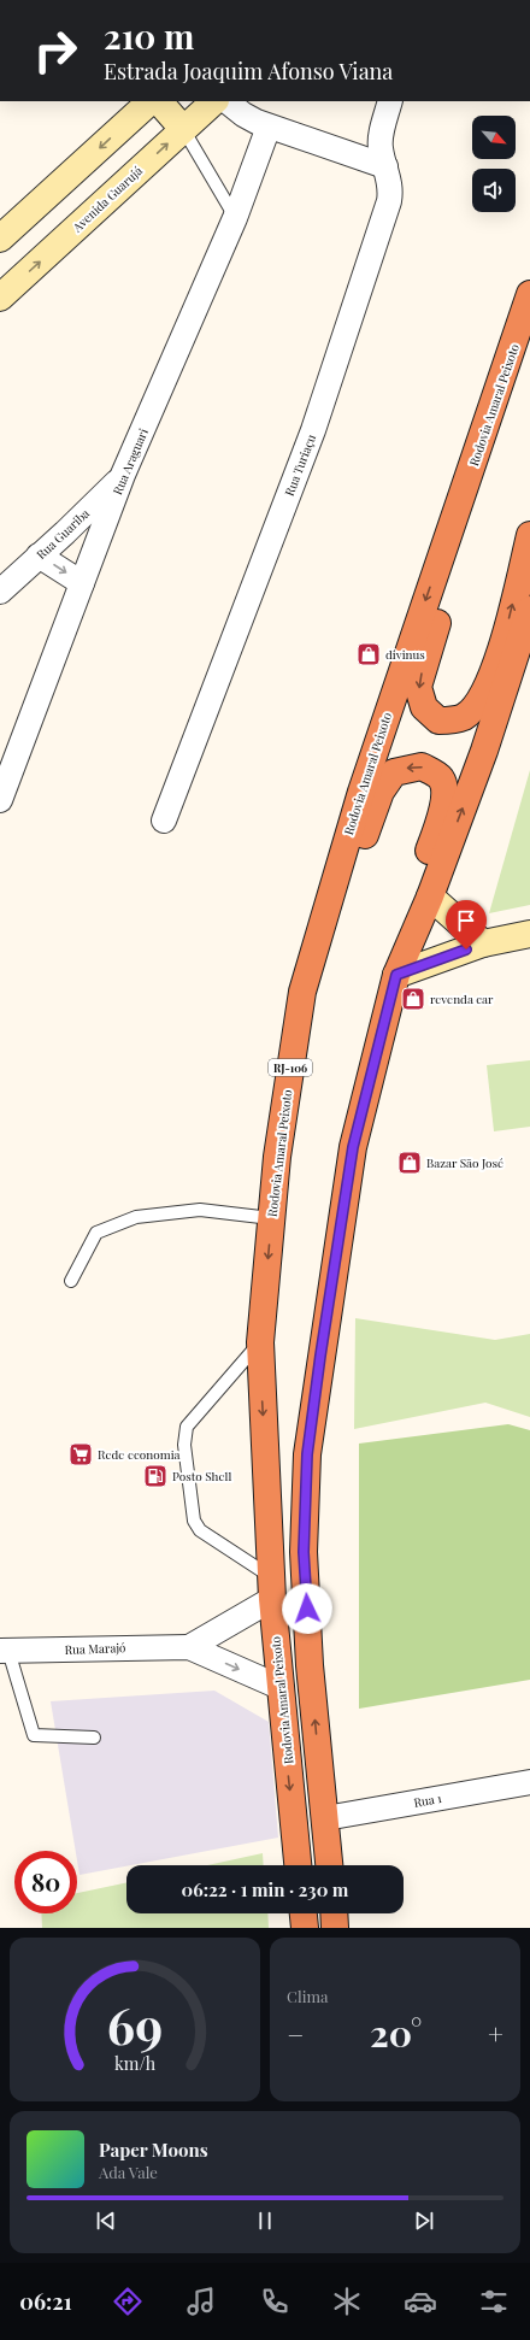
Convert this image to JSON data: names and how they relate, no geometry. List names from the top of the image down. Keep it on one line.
{"streets":{"highway":["Rodovia Amaral Peixoto","RJ-106"],"street":["Avenida Guarujá","Rua Araguari","Rua Turiaçu","Rua Guariba","Rua Marajó","Rua 1"]},"crossings":[["Rodovia Amaral Peixoto","Rua Marajó"],["Rua Araguari","Rua Guariba"]],"places":{"shop":["divinus","revenda car","Bazar São José"],"supermarket":["Rede economia"],"fuel station":["Posto Shell"]},"north":"bottom right","page":{"turn":["210 m","Estrada Joaquim Afonso Viana"],"limit":"80","trip":"06:22 · 1 min · 230 m","tile":"Clima","heat":["−","20°","+"],"song":["Paper Moons","Ada Vale"],"tabs":"06:21","gauge":["69","km/h"]}}
